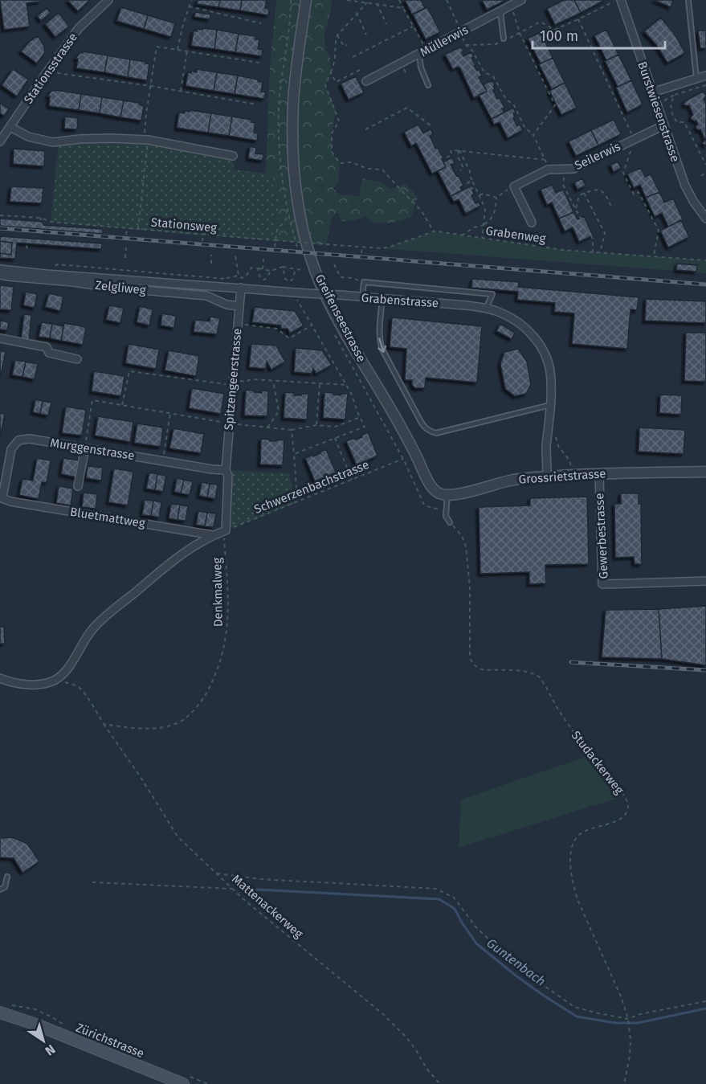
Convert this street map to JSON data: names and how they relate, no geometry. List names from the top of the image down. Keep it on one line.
{"streets":{"main road":["Zürichstrasse"],"street":["Müllerwis","Stationsstrasse","Burstwiesenstrasse","Seilerwis","Zelgliweg","Grabenstrasse","Greifenseestrasse","Spitzengeerstrasse","Murggenstrasse","Grossrietstrasse","Bluetmattweg","Gewerbestrasse"],"path":["Stationsweg","Grabenweg","Schwerzenbachstrasse","Denkmalweg","Studackerweg","Mattenackerweg"]},"crossings":[["Burstwiesenstrasse","Seilerwis"],["Stationsweg","Grabenweg"],["Zelgliweg","Spitzengeerstrasse"],["Grabenstrasse","Spitzengeerstrasse"],["Grabenstrasse","Grossrietstrasse"],["Greifenseestrasse","Grossrietstrasse"],["Spitzengeerstrasse","Murggenstrasse"],["Spitzengeerstrasse","Schwerzenbachstrasse"],["Spitzengeerstrasse","Denkmalweg"],["Murggenstrasse","Bluetmattweg"],["Grossrietstrasse","Gewerbestrasse"],["Schwerzenbachstrasse","Denkmalweg"],["Denkmalweg","Mattenackerweg"]],"water":["Guntenbach"],"scale_bar":"100 m","north":"bottom right"}
